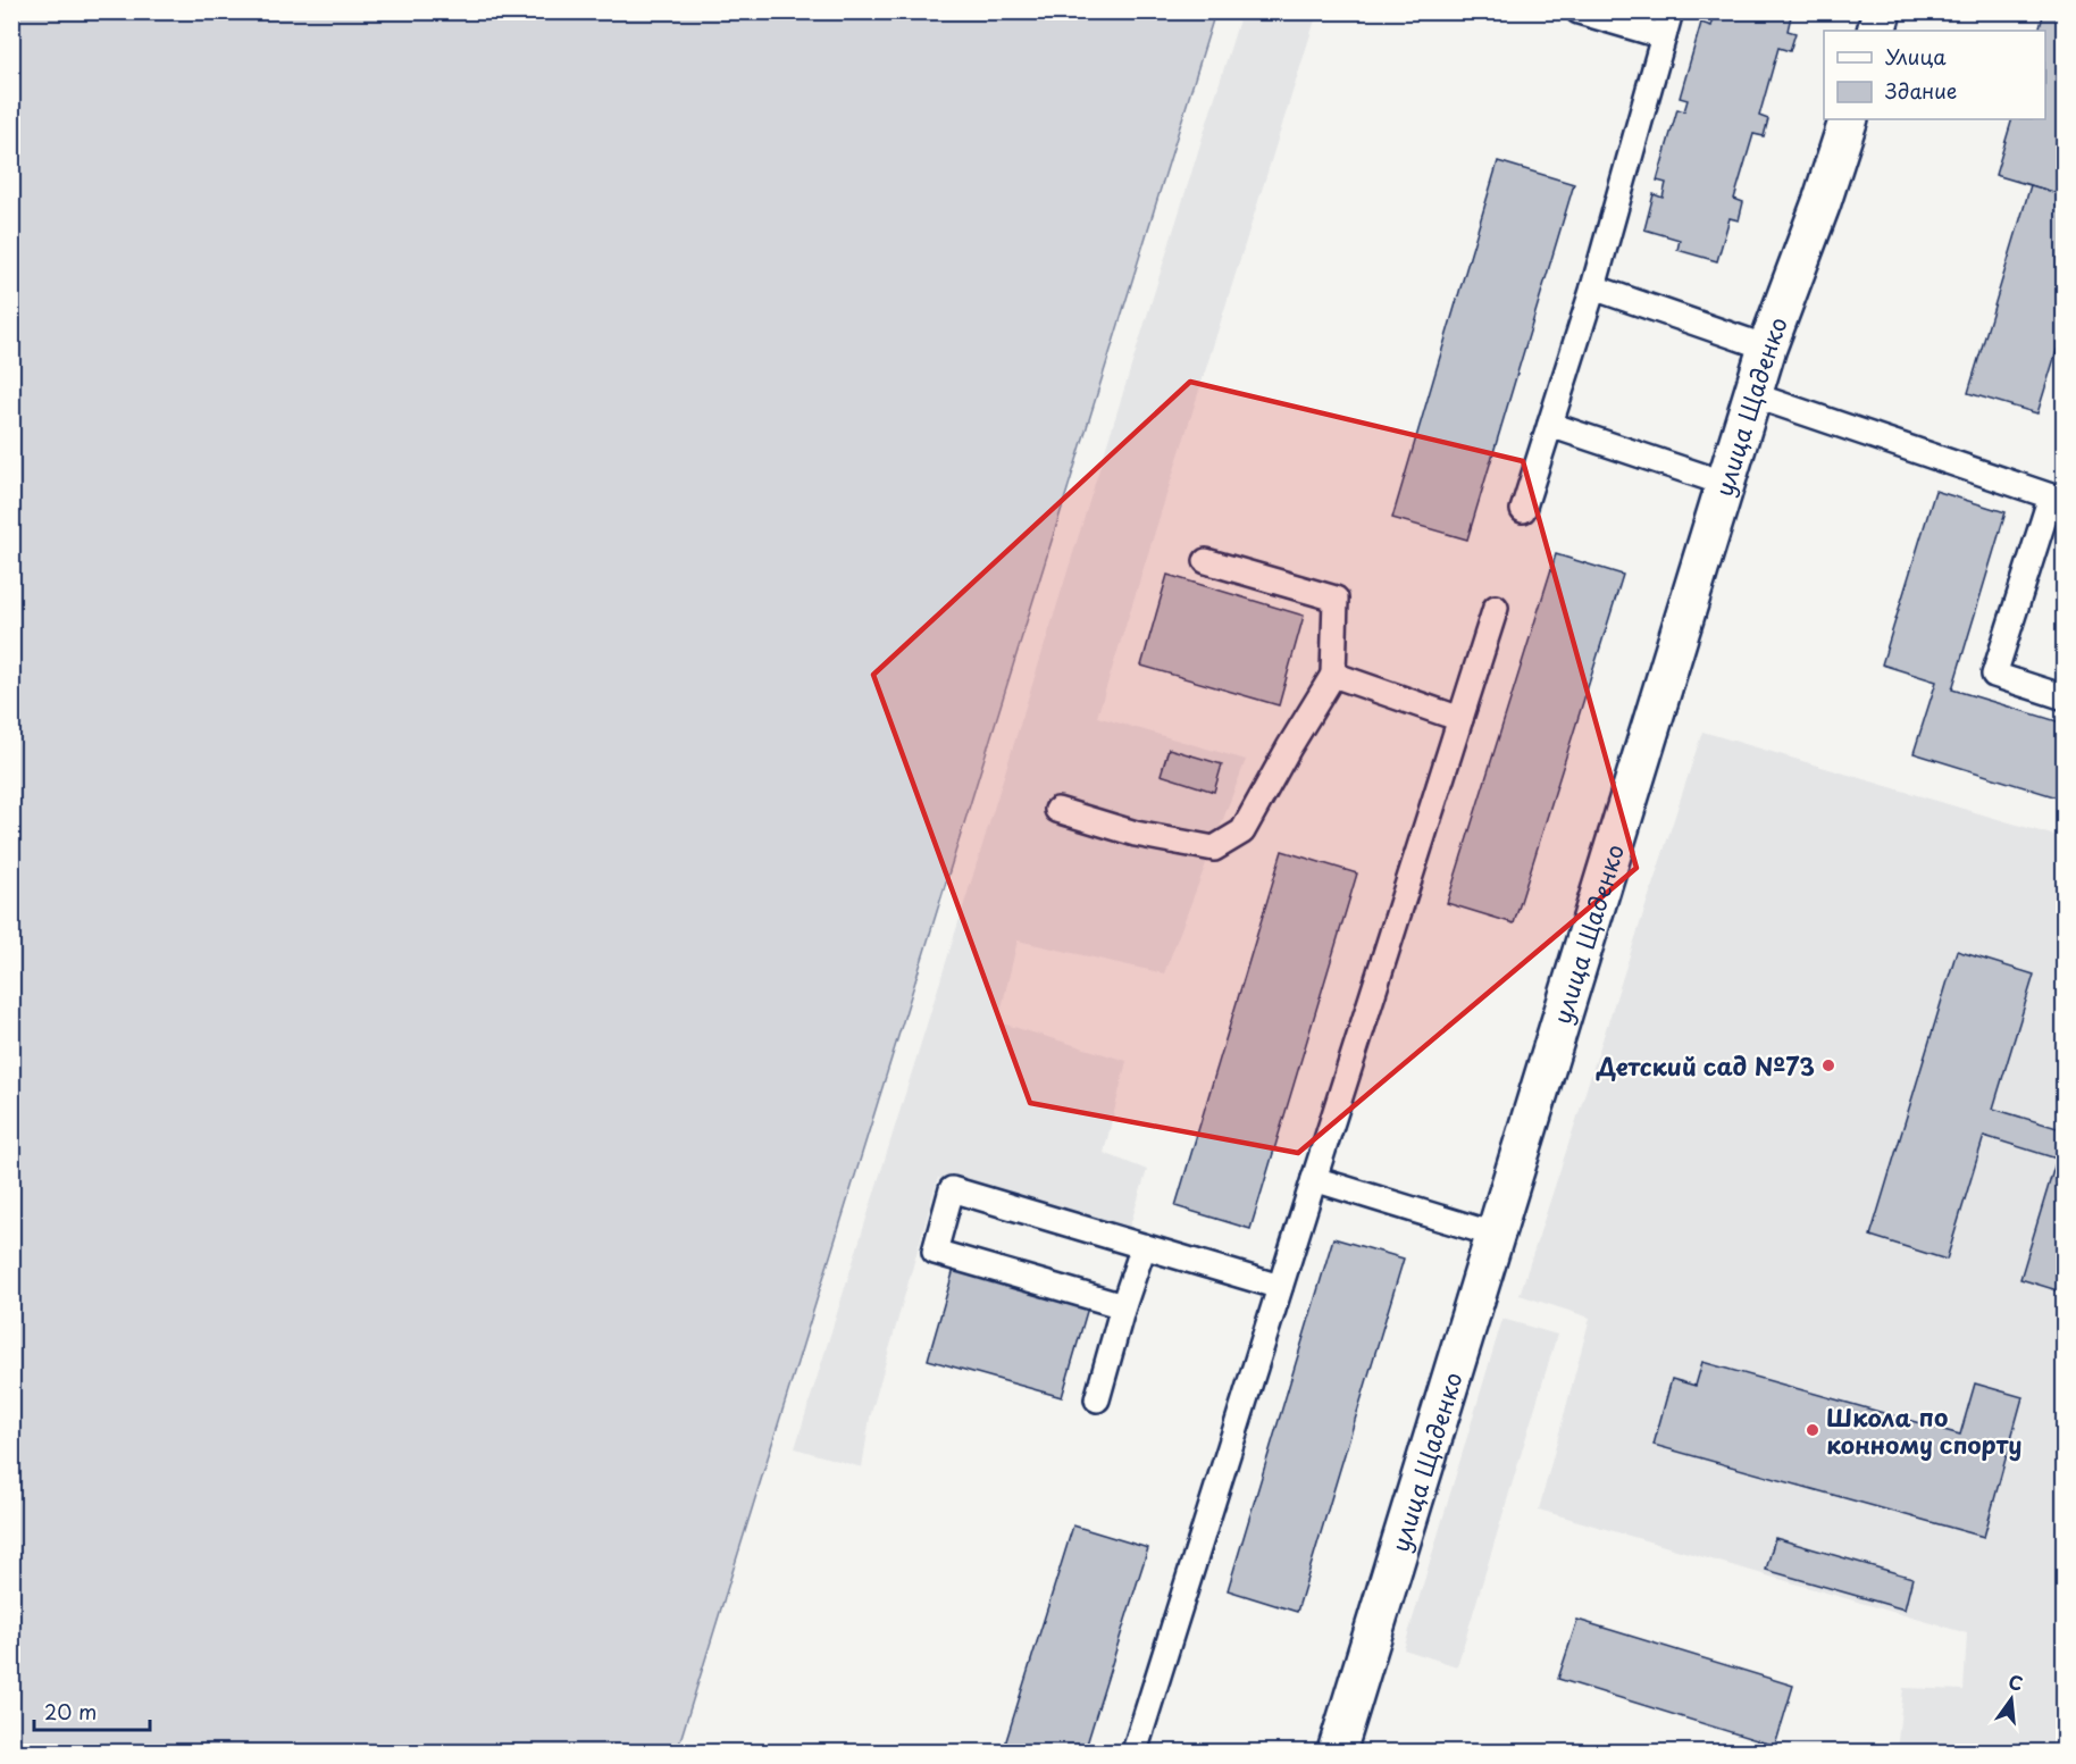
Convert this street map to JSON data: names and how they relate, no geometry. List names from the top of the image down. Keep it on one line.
{"streets":{"street":["улица Щаденко"]},"places":["Детский сад №73","Школа по конному спорту"],"legend":["Улица","Здание"],"scale_bar":"20 m","north":"top"}
